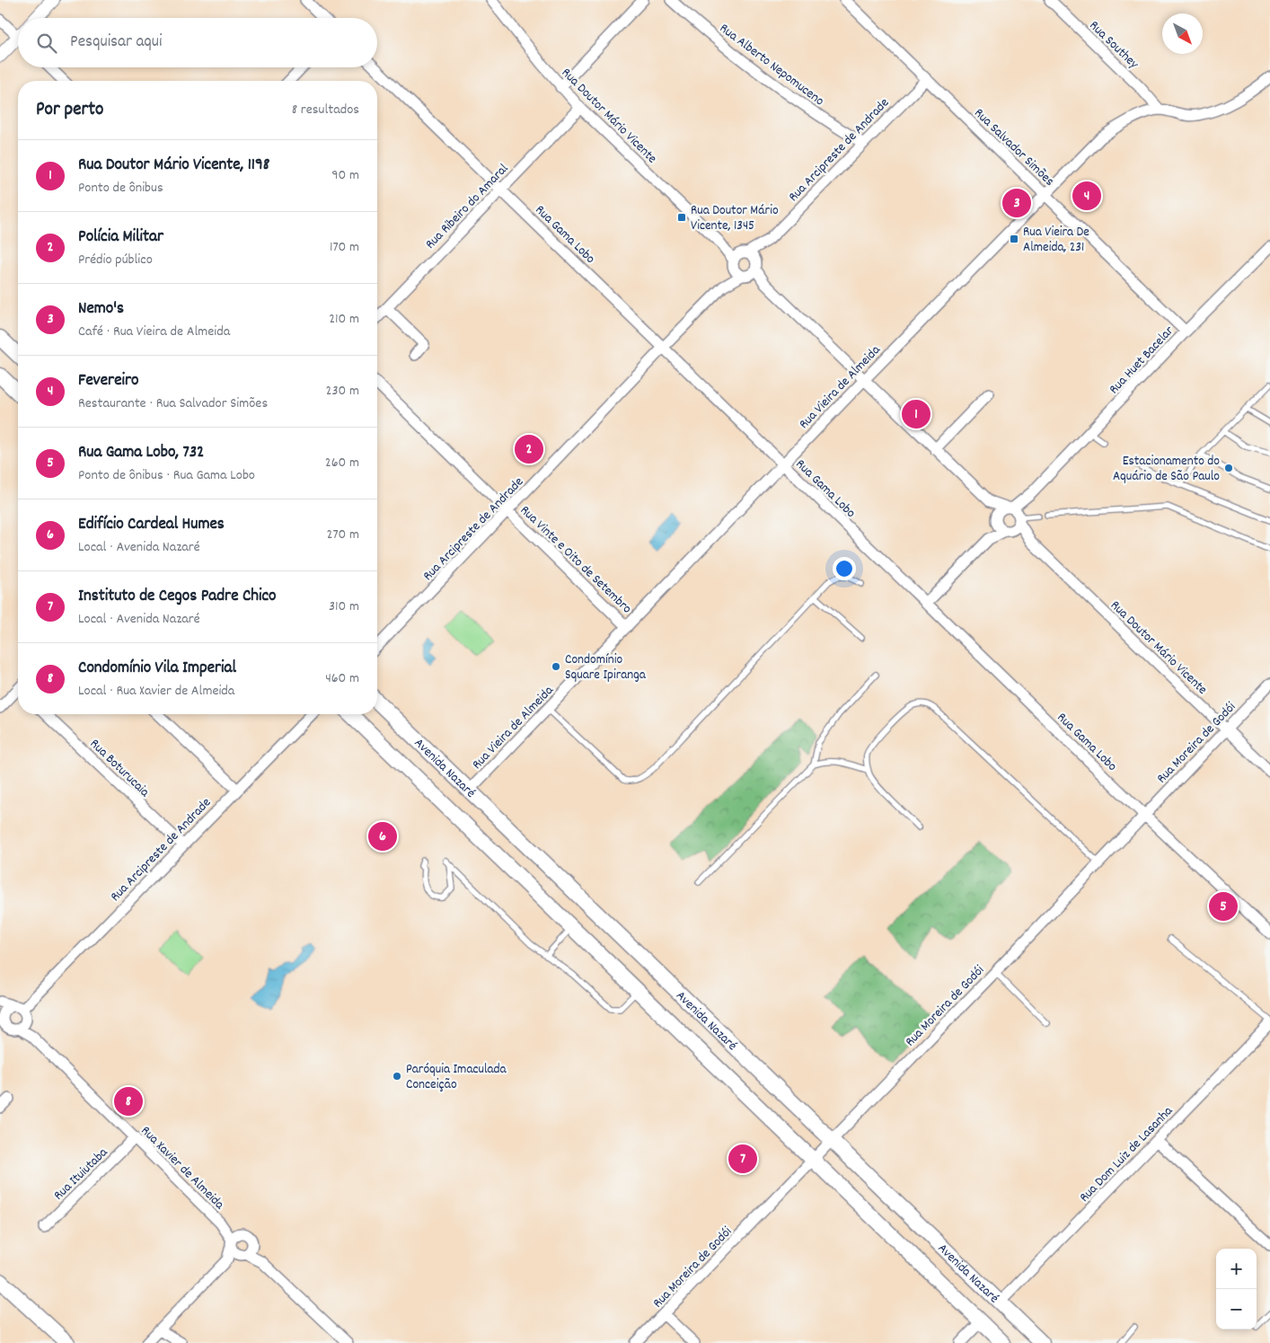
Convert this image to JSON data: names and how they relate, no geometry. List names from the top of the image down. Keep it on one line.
{"streets":{"main road":["Avenida Nazaré"],"street":["Rua Southey","Rua Alberto Nepomuceno","Rua Doutor Mário Vicente","Rua Salvador Simões","Rua Arcipreste de Andrade","Rua Ribeiro do Amaral","Rua Gama Lobo","Rua Huet Bacelar","Rua Vieira de Almeida","Rua Vinte e Oito de Setembro","Rua Moreira de Godói","Rua Boturucaia","Rua Dom Luiz de Lasanha","Rua Xavier de Almeida","Rua Ituiutaba"]},"crossings":[["Rua Southey","Rua Vieira de Almeida"],["Rua Alberto Nepomuceno","Rua Arcipreste de Andrade"],["Rua Doutor Mário Vicente","Rua Arcipreste de Andrade"],["Rua Doutor Mário Vicente","Rua Ribeiro do Amaral"],["Rua Doutor Mário Vicente","Rua Huet Bacelar"],["Rua Doutor Mário Vicente","Rua Moreira de Godói"],["Rua Salvador Simões","Rua Arcipreste de Andrade"],["Rua Salvador Simões","Rua Huet Bacelar"],["Rua Salvador Simões","Rua Vieira de Almeida"],["Rua Arcipreste de Andrade","Rua Gama Lobo"],["Rua Arcipreste de Andrade","Rua Vinte e Oito de Setembro"],["Rua Arcipreste de Andrade","Rua Boturucaia"],["Rua Arcipreste de Andrade","Rua Xavier de Almeida"],["Rua Ribeiro do Amaral","Rua Gama Lobo"],["Rua Gama Lobo","Rua Vieira de Almeida"],["Rua Gama Lobo","Rua Moreira de Godói"],["Rua Vieira de Almeida","Rua Vinte e Oito de Setembro"],["Rua Vieira de Almeida","Avenida Nazaré"],["Rua Moreira de Godói","Avenida Nazaré"],["Avenida Nazaré","Rua Dom Luiz de Lasanha"],["Rua Xavier de Almeida","Rua Ituiutaba"]],"places":{"transit":["Rua Doutor Mário Vicente, 1345","Rua Vieira De Almeida, 231"],"other":["Estacionamento do Aquário de São Paulo","Condomínio Square Ipiranga","Paróquia Imaculada Conceição"]},"north":"bottom right","page":{"search":"Pesquisar aqui","heading":["Por perto","8 resultados"],"list":[{"mark":"1","name":"Rua Doutor Mário Vicente, 1198","note":"Ponto de ônibus","value":"90 m"},{"mark":"2","name":"Polícia Militar","note":"Prédio público","value":"170 m"},{"mark":"3","name":"Nemo's","note":"Café · Rua Vieira de Almeida","value":"210 m"},{"mark":"4","name":"Fevereiro","note":"Restaurante · Rua Salvador Simões","value":"230 m"},{"mark":"5","name":"Rua Gama Lobo, 732","note":"Ponto de ônibus · Rua Gama Lobo","value":"260 m"},{"mark":"6","name":"Edifício Cardeal Humes","note":"Local · Avenida Nazaré","value":"270 m"},{"mark":"7","name":"Instituto de Cegos Padre Chico","note":"Local · Avenida Nazaré","value":"310 m"},{"mark":"8","name":"Condomínio Vila Imperial","note":"Local · Rua Xavier de Almeida","value":"460 m"}],"pins":["4","3","1","2","6","5","8","7"],"map_buttons":["+","−"]}}
